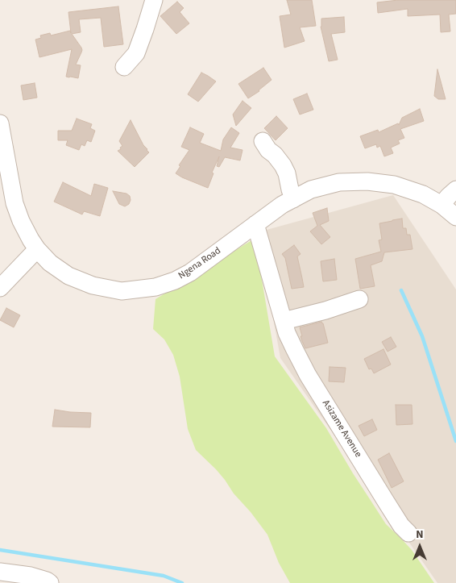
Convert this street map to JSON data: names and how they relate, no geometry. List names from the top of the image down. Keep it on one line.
{"streets":{"street":["Ngena Road","Asizame Avenue"]},"crossings":[["Ngena Road","Asizame Avenue"]],"north":"top"}
